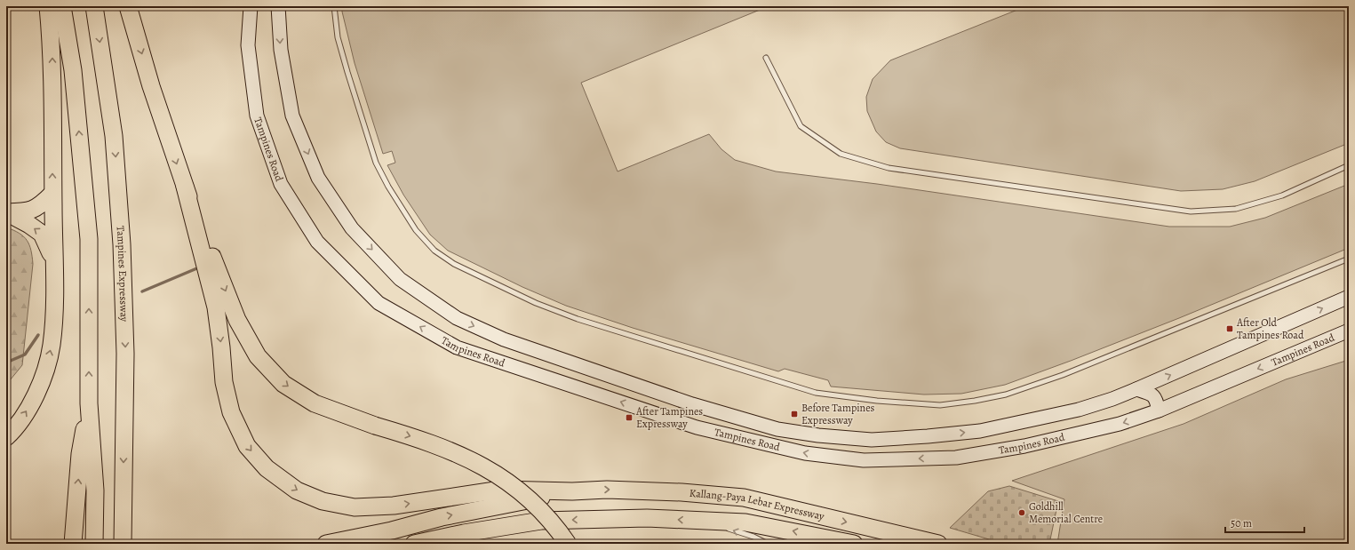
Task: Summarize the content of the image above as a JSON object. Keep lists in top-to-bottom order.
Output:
{
  "streets": {
    "highway": ["Tampines Expressway", "Kallang-Paya Lebar Expressway"],
    "main road": ["Tampines Road"]
  },
  "places": {
    "transit": ["After Old Tampines Road", "Before Tampines Expressway", "After Tampines Expressway"],
    "other": ["Goldhill Memorial Centre"]
  },
  "scale_bar": "50 m"
}
